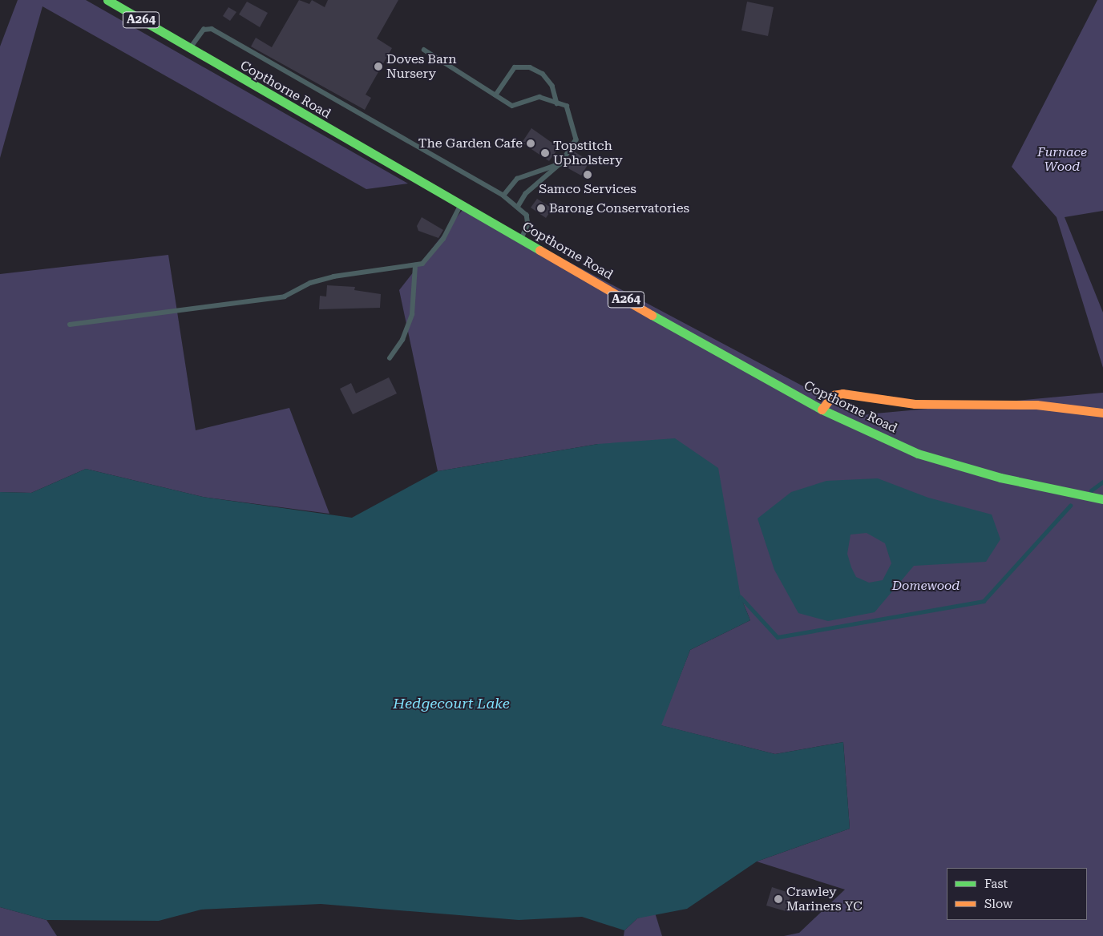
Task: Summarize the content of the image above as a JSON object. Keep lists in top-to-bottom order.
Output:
{
  "streets": {
    "main road": ["A264", "Copthorne Road"]
  },
  "water": ["Hedgecourt Lake"],
  "parks": ["Furnace Wood", "Domewood"],
  "places": [
    "Doves Barn Nursery",
    "The Garden Cafe",
    "Topstitch Upholstery",
    "Samco Services",
    "Barong Conservatories",
    "Crawley Mariners YC"
  ],
  "legend": ["Fast", "Slow"]
}
